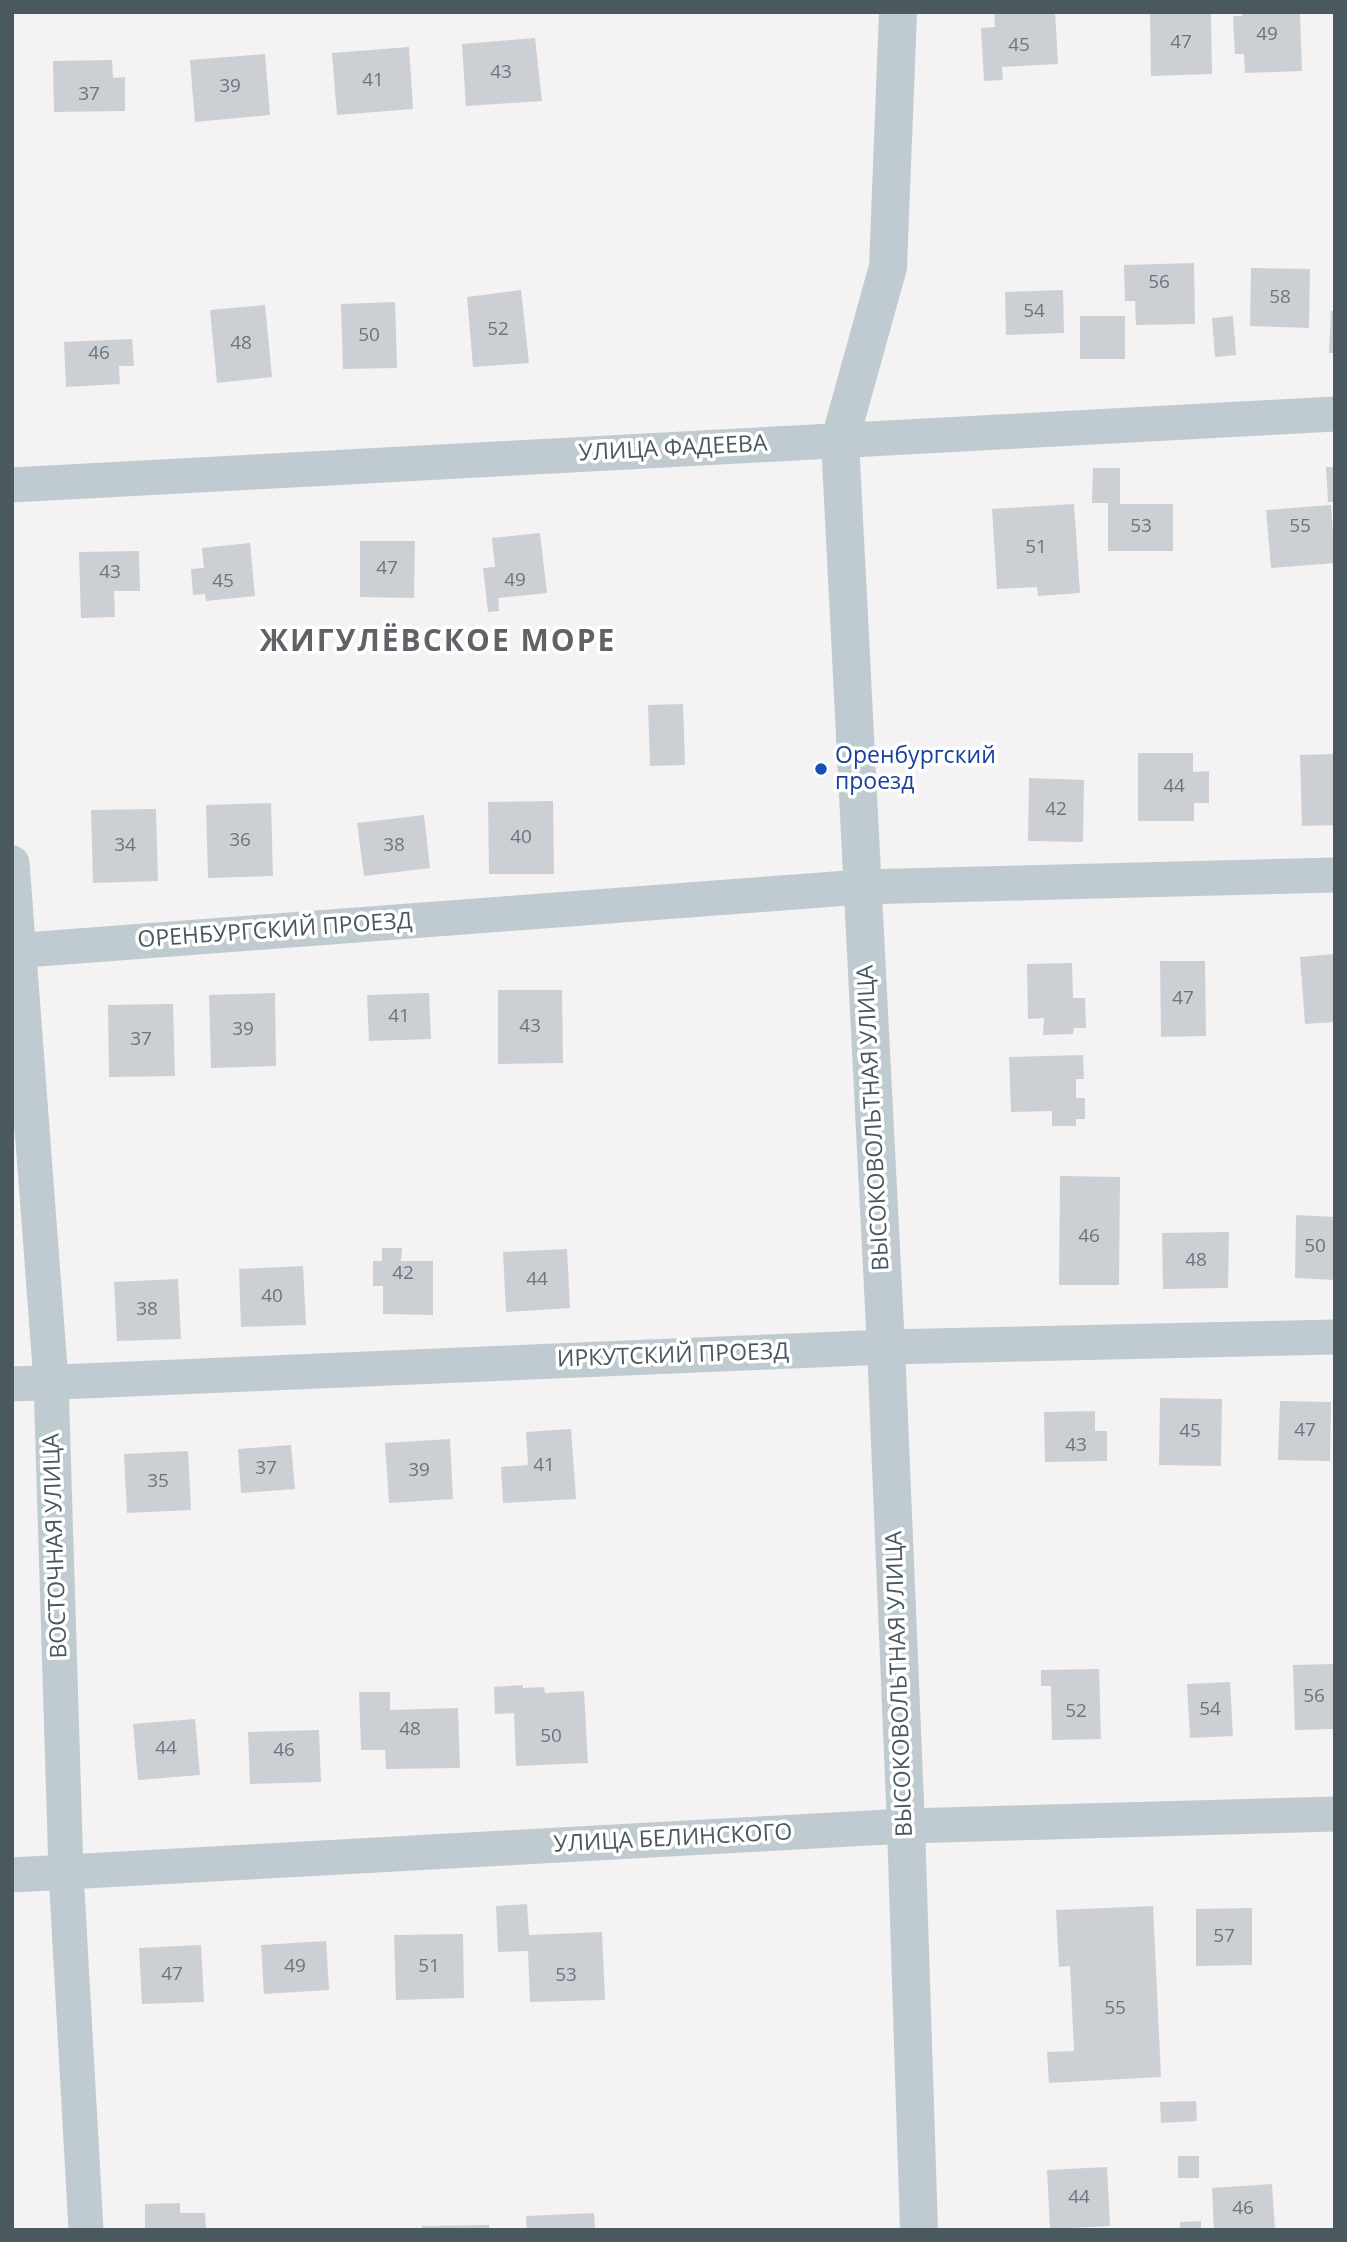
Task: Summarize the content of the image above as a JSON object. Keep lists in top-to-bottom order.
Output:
{
  "streets": {
    "street": [
      "УЛИЦА ФАДЕЕВА",
      "ОРЕНБУРГСКИЙ ПРОЕЗД",
      "ВЫСОКОВОЛЬТНАЯ УЛИЦА",
      "ИРКУТСКИЙ ПРОЕЗД",
      "ВОСТОЧНАЯ УЛИЦА",
      "УЛИЦА БЕЛИНСКОГО"
    ]
  },
  "crossings": [
    ["УЛИЦА ФАДЕЕВА", "ВЫСОКОВОЛЬТНАЯ УЛИЦА"],
    ["ОРЕНБУРГСКИЙ ПРОЕЗД", "ВЫСОКОВОЛЬТНАЯ УЛИЦА"],
    ["ОРЕНБУРГСКИЙ ПРОЕЗД", "ВОСТОЧНАЯ УЛИЦА"],
    ["ВЫСОКОВОЛЬТНАЯ УЛИЦА", "ИРКУТСКИЙ ПРОЕЗД"],
    ["ВЫСОКОВОЛЬТНАЯ УЛИЦА", "УЛИЦА БЕЛИНСКОГО"],
    ["ИРКУТСКИЙ ПРОЕЗД", "ВОСТОЧНАЯ УЛИЦА"],
    ["ВОСТОЧНАЯ УЛИЦА", "УЛИЦА БЕЛИНСКОГО"]
  ],
  "districts": ["ЖИГУЛЁВСКОЕ МОРЕ"],
  "places": ["Оренбургский проезд"],
  "house_numbers": [
    "49",
    "47",
    "45",
    "43",
    "41",
    "39",
    "37",
    "56",
    "58",
    "54",
    "52",
    "50",
    "48",
    "46",
    "53",
    "55",
    "51",
    "47",
    "43",
    "49",
    "45",
    "44",
    "42",
    "40",
    "36",
    "34",
    "38",
    "47",
    "41",
    "43",
    "39",
    "37",
    "46",
    "50",
    "48",
    "42",
    "44",
    "40",
    "38",
    "47",
    "45",
    "43",
    "41",
    "37",
    "39",
    "35",
    "56",
    "54",
    "52",
    "48",
    "50",
    "44",
    "46",
    "57",
    "49",
    "51",
    "47",
    "53",
    "55",
    "44",
    "46"
  ]
}
